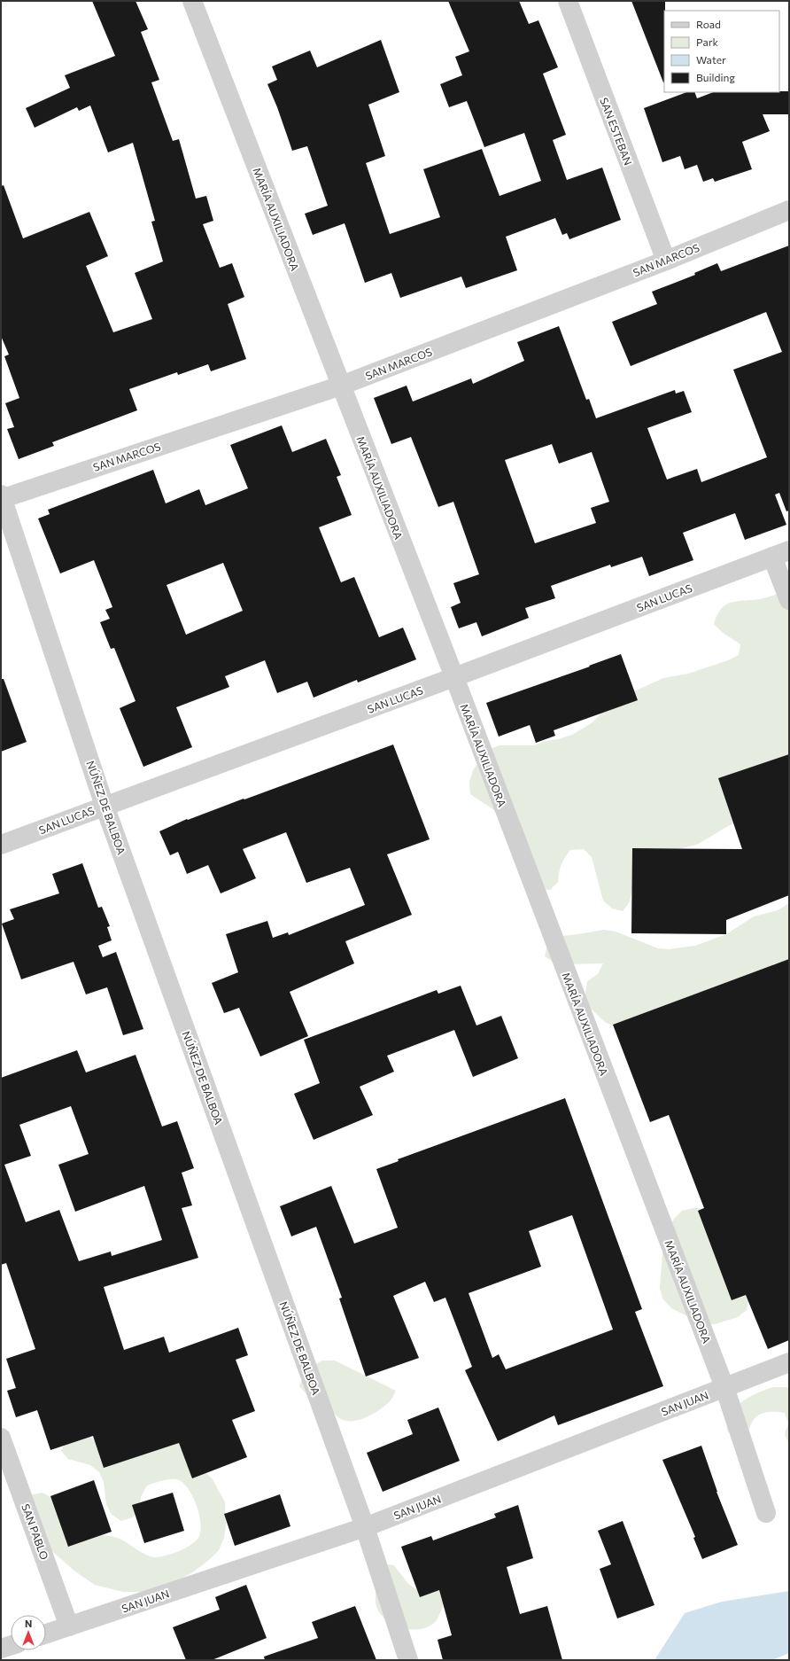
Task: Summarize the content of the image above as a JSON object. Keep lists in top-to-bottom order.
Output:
{
  "streets": {
    "street": [
      "SAN ESTEBAN",
      "MARÍA AUXILIADORA",
      "SAN MARCOS",
      "SAN LUCAS",
      "NÚÑEZ DE BALBOA",
      "SAN JUAN",
      "SAN PABLO"
    ]
  },
  "crossings": [
    ["SAN ESTEBAN", "SAN MARCOS"],
    ["MARÍA AUXILIADORA", "SAN MARCOS"],
    ["MARÍA AUXILIADORA", "SAN LUCAS"],
    ["MARÍA AUXILIADORA", "SAN JUAN"],
    ["SAN MARCOS", "NÚÑEZ DE BALBOA"],
    ["SAN LUCAS", "NÚÑEZ DE BALBOA"],
    ["NÚÑEZ DE BALBOA", "SAN JUAN"],
    ["SAN JUAN", "SAN PABLO"]
  ],
  "legend": [
    "Road",
    "Park",
    "Water",
    "Building"
  ],
  "north": "top"
}
